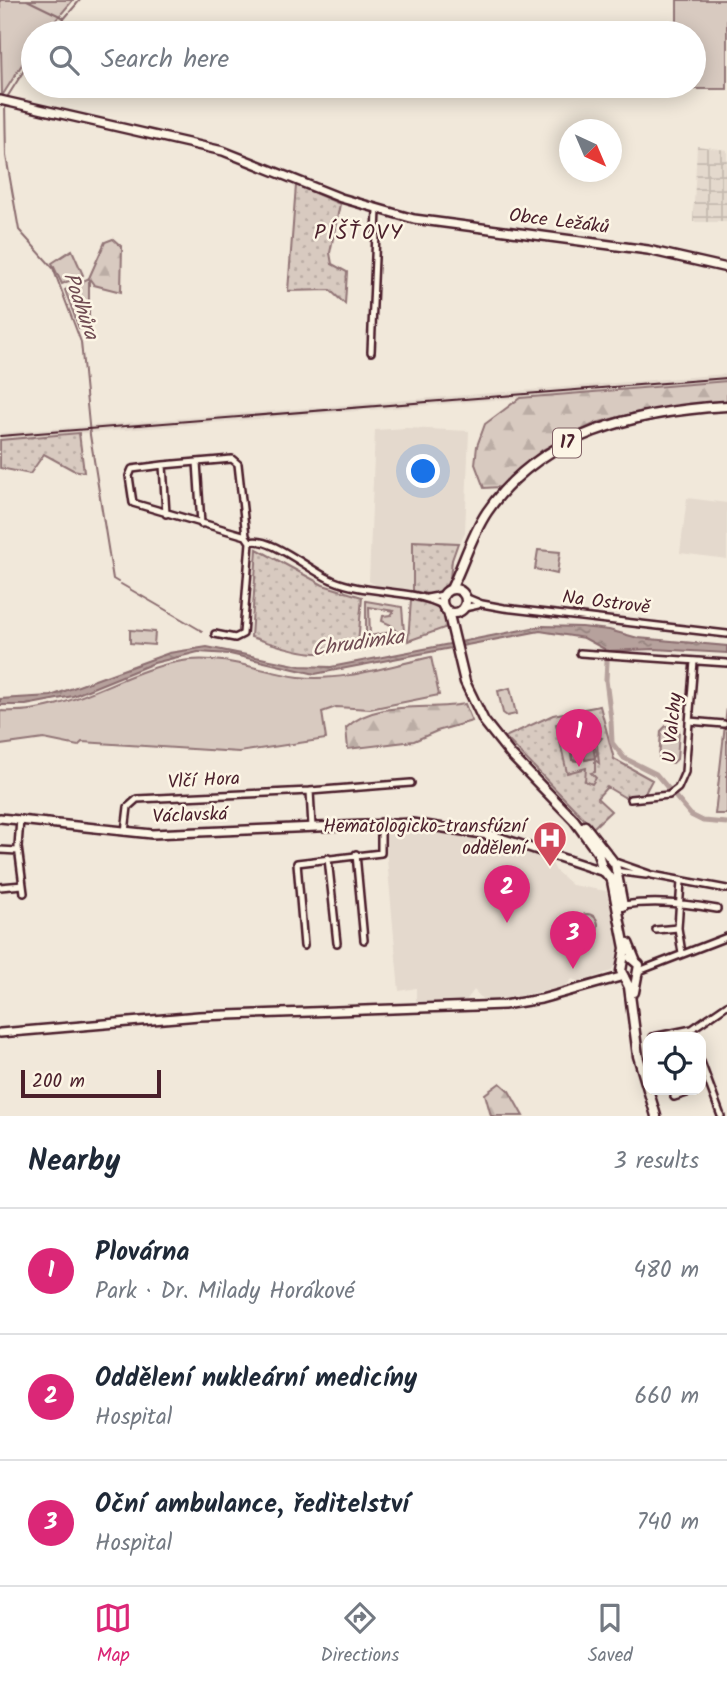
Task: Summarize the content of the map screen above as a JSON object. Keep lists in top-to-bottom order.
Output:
{
  "streets": {
    "main road": ["17"],
    "street": [
      "Obce Ležáků",
      "Na Ostrově",
      "U Valchy",
      "Vlčí Hora",
      "Václavská"
    ]
  },
  "crossings": [
    ["17", "Na Ostrově"],
    ["17", "Václavská"],
    ["Vlčí Hora", "Václavská"]
  ],
  "districts": ["PÍŠŤOVY"],
  "water": ["Podhůra", "Chrudimka"],
  "places": {
    "hospital": ["Hematologicko-transfúzní oddělení"]
  },
  "scale_bar": "200 m",
  "north": "bottom right",
  "page": {
    "search": "Search here",
    "pins": ["1", "2", "3"],
    "scale": "200 m",
    "heading": ["Nearby", "3 results"],
    "list": [
      {
        "mark": "1",
        "name": "Plovárna",
        "note": "Park · Dr. Milady Horákové",
        "value": "480 m"
      },
      {
        "mark": "2",
        "name": "Oddělení nukleární medicíny",
        "note": "Hospital",
        "value": "660 m"
      },
      {
        "mark": "3",
        "name": "Oční ambulance, ředitelství",
        "note": "Hospital",
        "value": "740 m"
      }
    ],
    "nav": ["Map", "Directions", "Saved"]
  }
}
